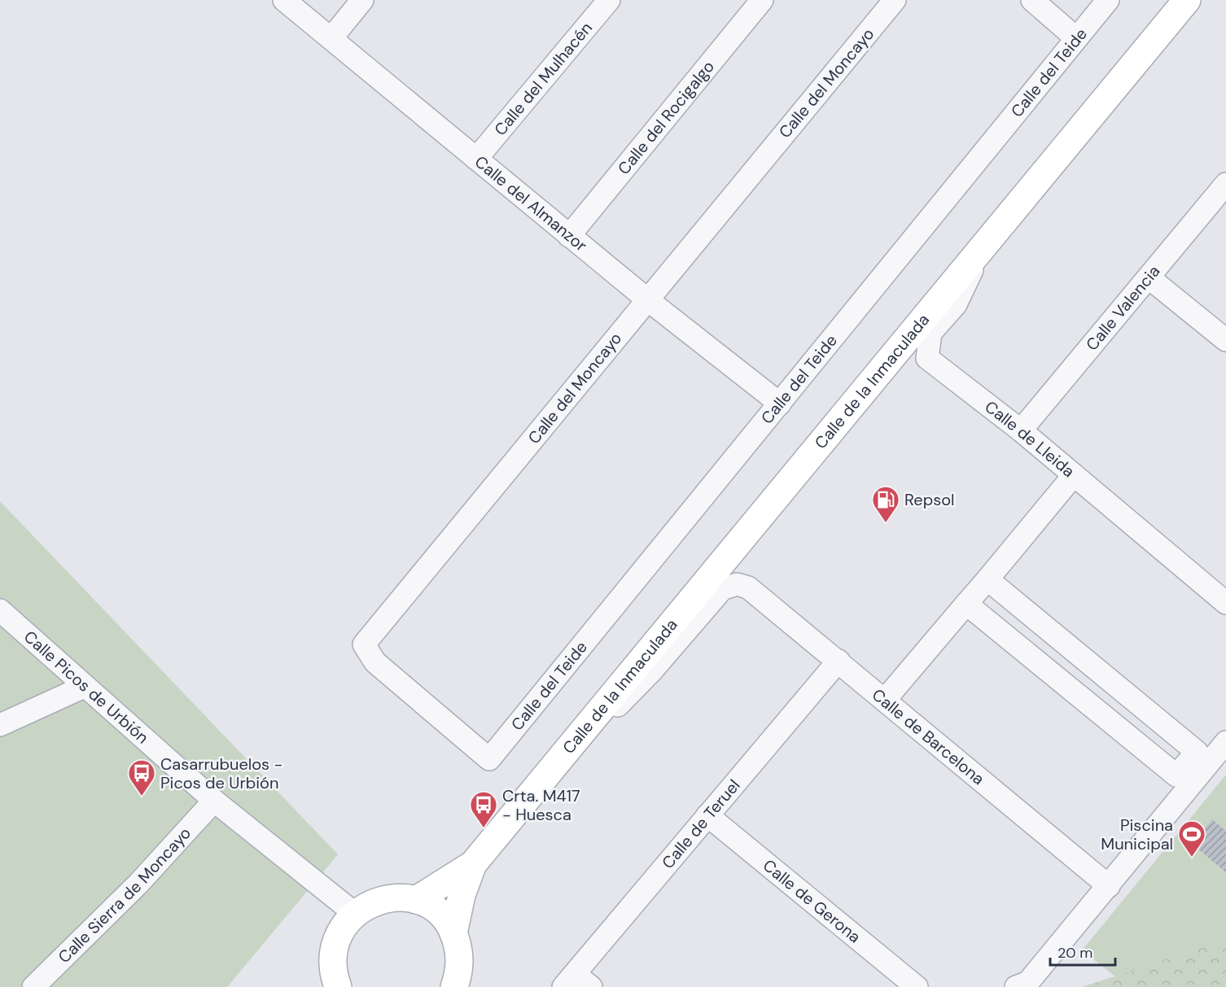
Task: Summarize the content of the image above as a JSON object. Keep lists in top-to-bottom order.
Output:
{
  "streets": {
    "street": [
      "Calle del Teide",
      "Calle del Mulhacén",
      "Calle del Moncayo",
      "Calle del Rocigalgo",
      "Calle del Almanzor",
      "Calle Valencia",
      "Calle de la Inmaculada",
      "Calle de Lleida",
      "Calle Picos de Urbión",
      "Calle de Barcelona",
      "Calle de Teruel",
      "Calle Sierra de Moncayo",
      "Calle de Gerona"
    ]
  },
  "crossings": [
    ["Calle del Teide", "Calle del Moncayo"],
    ["Calle del Teide", "Calle del Almanzor"],
    ["Calle del Mulhacén", "Calle del Almanzor"],
    ["Calle del Moncayo", "Calle del Almanzor"],
    ["Calle del Rocigalgo", "Calle del Almanzor"],
    ["Calle Valencia", "Calle de Lleida"],
    ["Calle de la Inmaculada", "Calle de Lleida"],
    ["Calle de la Inmaculada", "Calle de Barcelona"],
    ["Calle Picos de Urbión", "Calle Sierra de Moncayo"],
    ["Calle de Barcelona", "Calle de Teruel"],
    ["Calle de Teruel", "Calle de Gerona"]
  ],
  "places": {
    "fuel station": ["Repsol"],
    "bus stop": ["Casarrubuelos - Picos de Urbión", "Crta. M417 - Huesca"],
    "sports": ["Piscina Municipal"]
  },
  "scale_bar": "20 m"
}
